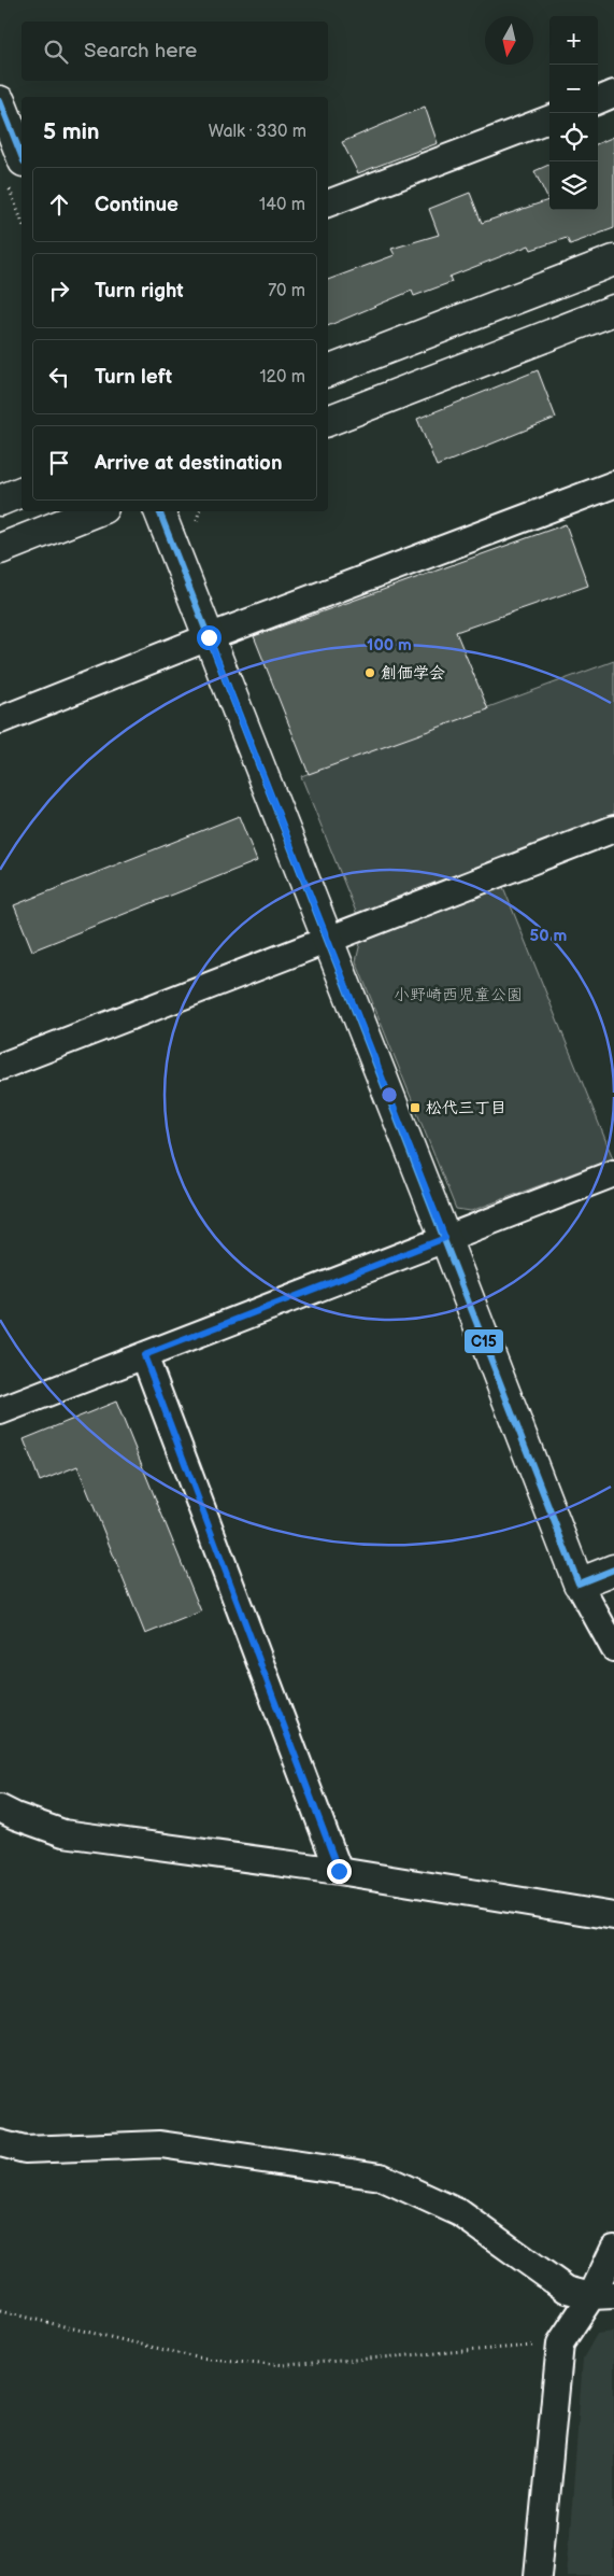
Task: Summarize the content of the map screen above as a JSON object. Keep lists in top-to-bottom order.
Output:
{
  "parks": ["小野崎西児童公園"],
  "places": {
    "other": ["創価学会"],
    "transit": ["松代三丁目"]
  },
  "lines": ["transit line C15"],
  "north": "bottom",
  "page": {
    "map_buttons": ["+", "−"],
    "search": "Search here",
    "heading": ["5 min", "Walk · 330 m"],
    "list": [
      ["Continue", "140 m"],
      ["Turn right", "70 m"],
      ["Turn left", "120 m"],
      "Arrive at destination"
    ]
  },
  "rings": ["100 m", "50 m"]
}
